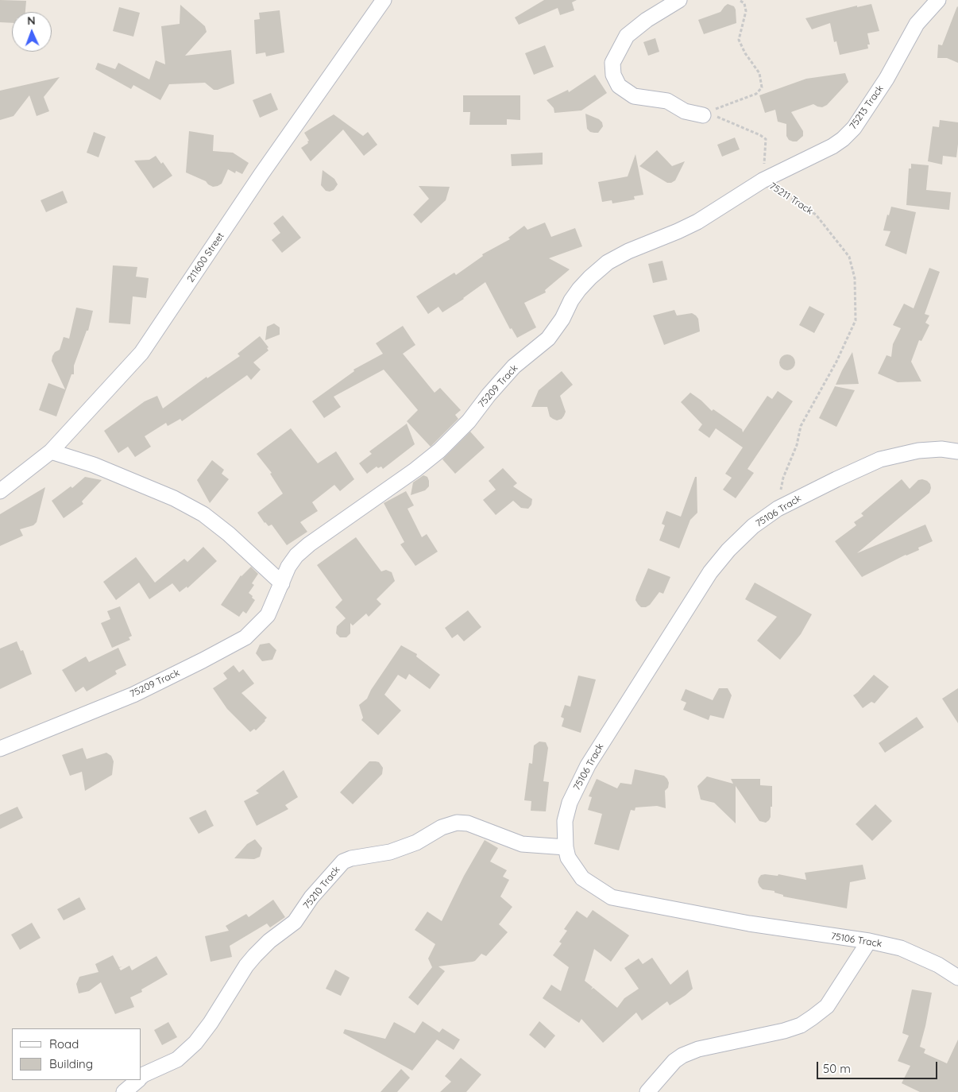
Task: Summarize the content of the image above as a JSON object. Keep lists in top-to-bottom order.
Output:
{
  "streets": {
    "street": [
      "75213 Track",
      "211600 Street",
      "75209 Track",
      "75106 Track",
      "75210 Track"
    ],
    "path": ["75211 Track"]
  },
  "crossings": [
    ["75213 Track", "75211 Track"],
    ["75213 Track", "75209 Track"],
    ["75211 Track", "75209 Track"],
    ["75211 Track", "75106 Track"],
    ["75106 Track", "75210 Track"]
  ],
  "legend": ["Road", "Building"],
  "scale_bar": "50 m",
  "north": "top"
}
